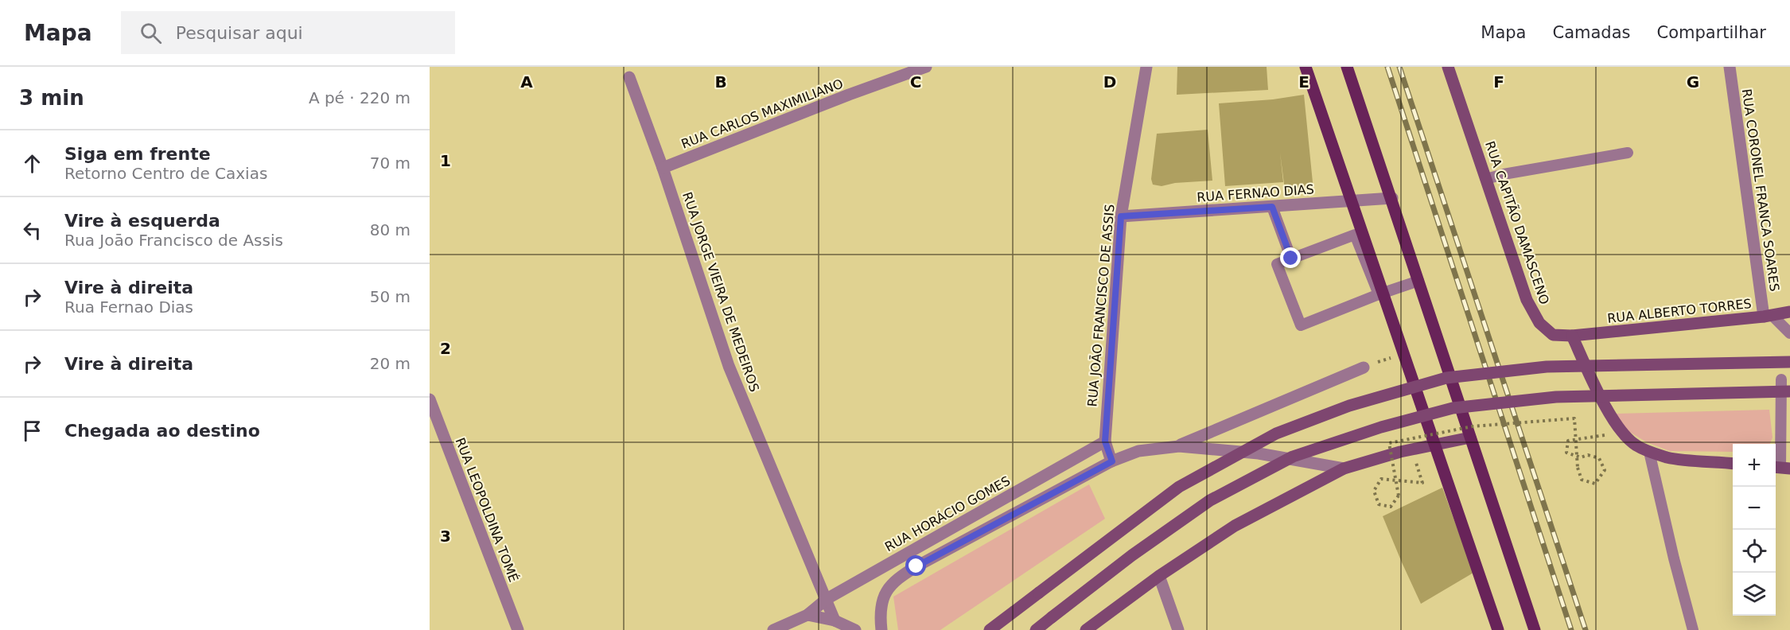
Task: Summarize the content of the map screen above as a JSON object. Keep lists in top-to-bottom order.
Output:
{
  "streets": {
    "main road": ["RUA CAPITÃO DAMASCENO", "RUA ALBERTO TORRES"],
    "street": [
      "RUA CARLOS MAXIMILIANO",
      "RUA CORONEL FRANCA SOARES",
      "RUA FERNAO DIAS",
      "RUA JORGE VIEIRA DE MEDEIROS",
      "RUA JOĀO FRANCISCO DE ASSIS",
      "RUA LEOPOLDINA TOMÉ",
      "RUA HORÁCIO GOMES"
    ]
  },
  "crossings": [
    ["RUA CARLOS MAXIMILIANO", "RUA JORGE VIEIRA DE MEDEIROS"],
    ["RUA CORONEL FRANCA SOARES", "RUA ALBERTO TORRES"],
    ["RUA FERNAO DIAS", "RUA JOĀO FRANCISCO DE ASSIS"],
    ["RUA CAPITÃO DAMASCENO", "RUA ALBERTO TORRES"],
    ["RUA JORGE VIEIRA DE MEDEIROS", "RUA HORÁCIO GOMES"],
    ["RUA JOĀO FRANCISCO DE ASSIS", "RUA HORÁCIO GOMES"]
  ],
  "page": {
    "header": "Mapa",
    "search": "Pesquisar aqui",
    "nav": ["Mapa", "Camadas", "Compartilhar"],
    "heading": ["3 min", "A pé · 220 m"],
    "list": [
      ["Siga em frente", "Retorno Centro de Caxias", "70 m"],
      ["Vire à esquerda", "Rua Joāo Francisco de Assis", "80 m"],
      ["Vire à direita", "Rua Fernao Dias", "50 m"],
      ["Vire à direita", "20 m"],
      "Chegada ao destino"
    ],
    "map_buttons": ["+", "−"]
  },
  "grid": {
    "columns": [
      "A",
      "B",
      "C",
      "D",
      "E",
      "F",
      "G"
    ],
    "rows": ["1", "2", "3"]
  }
}
